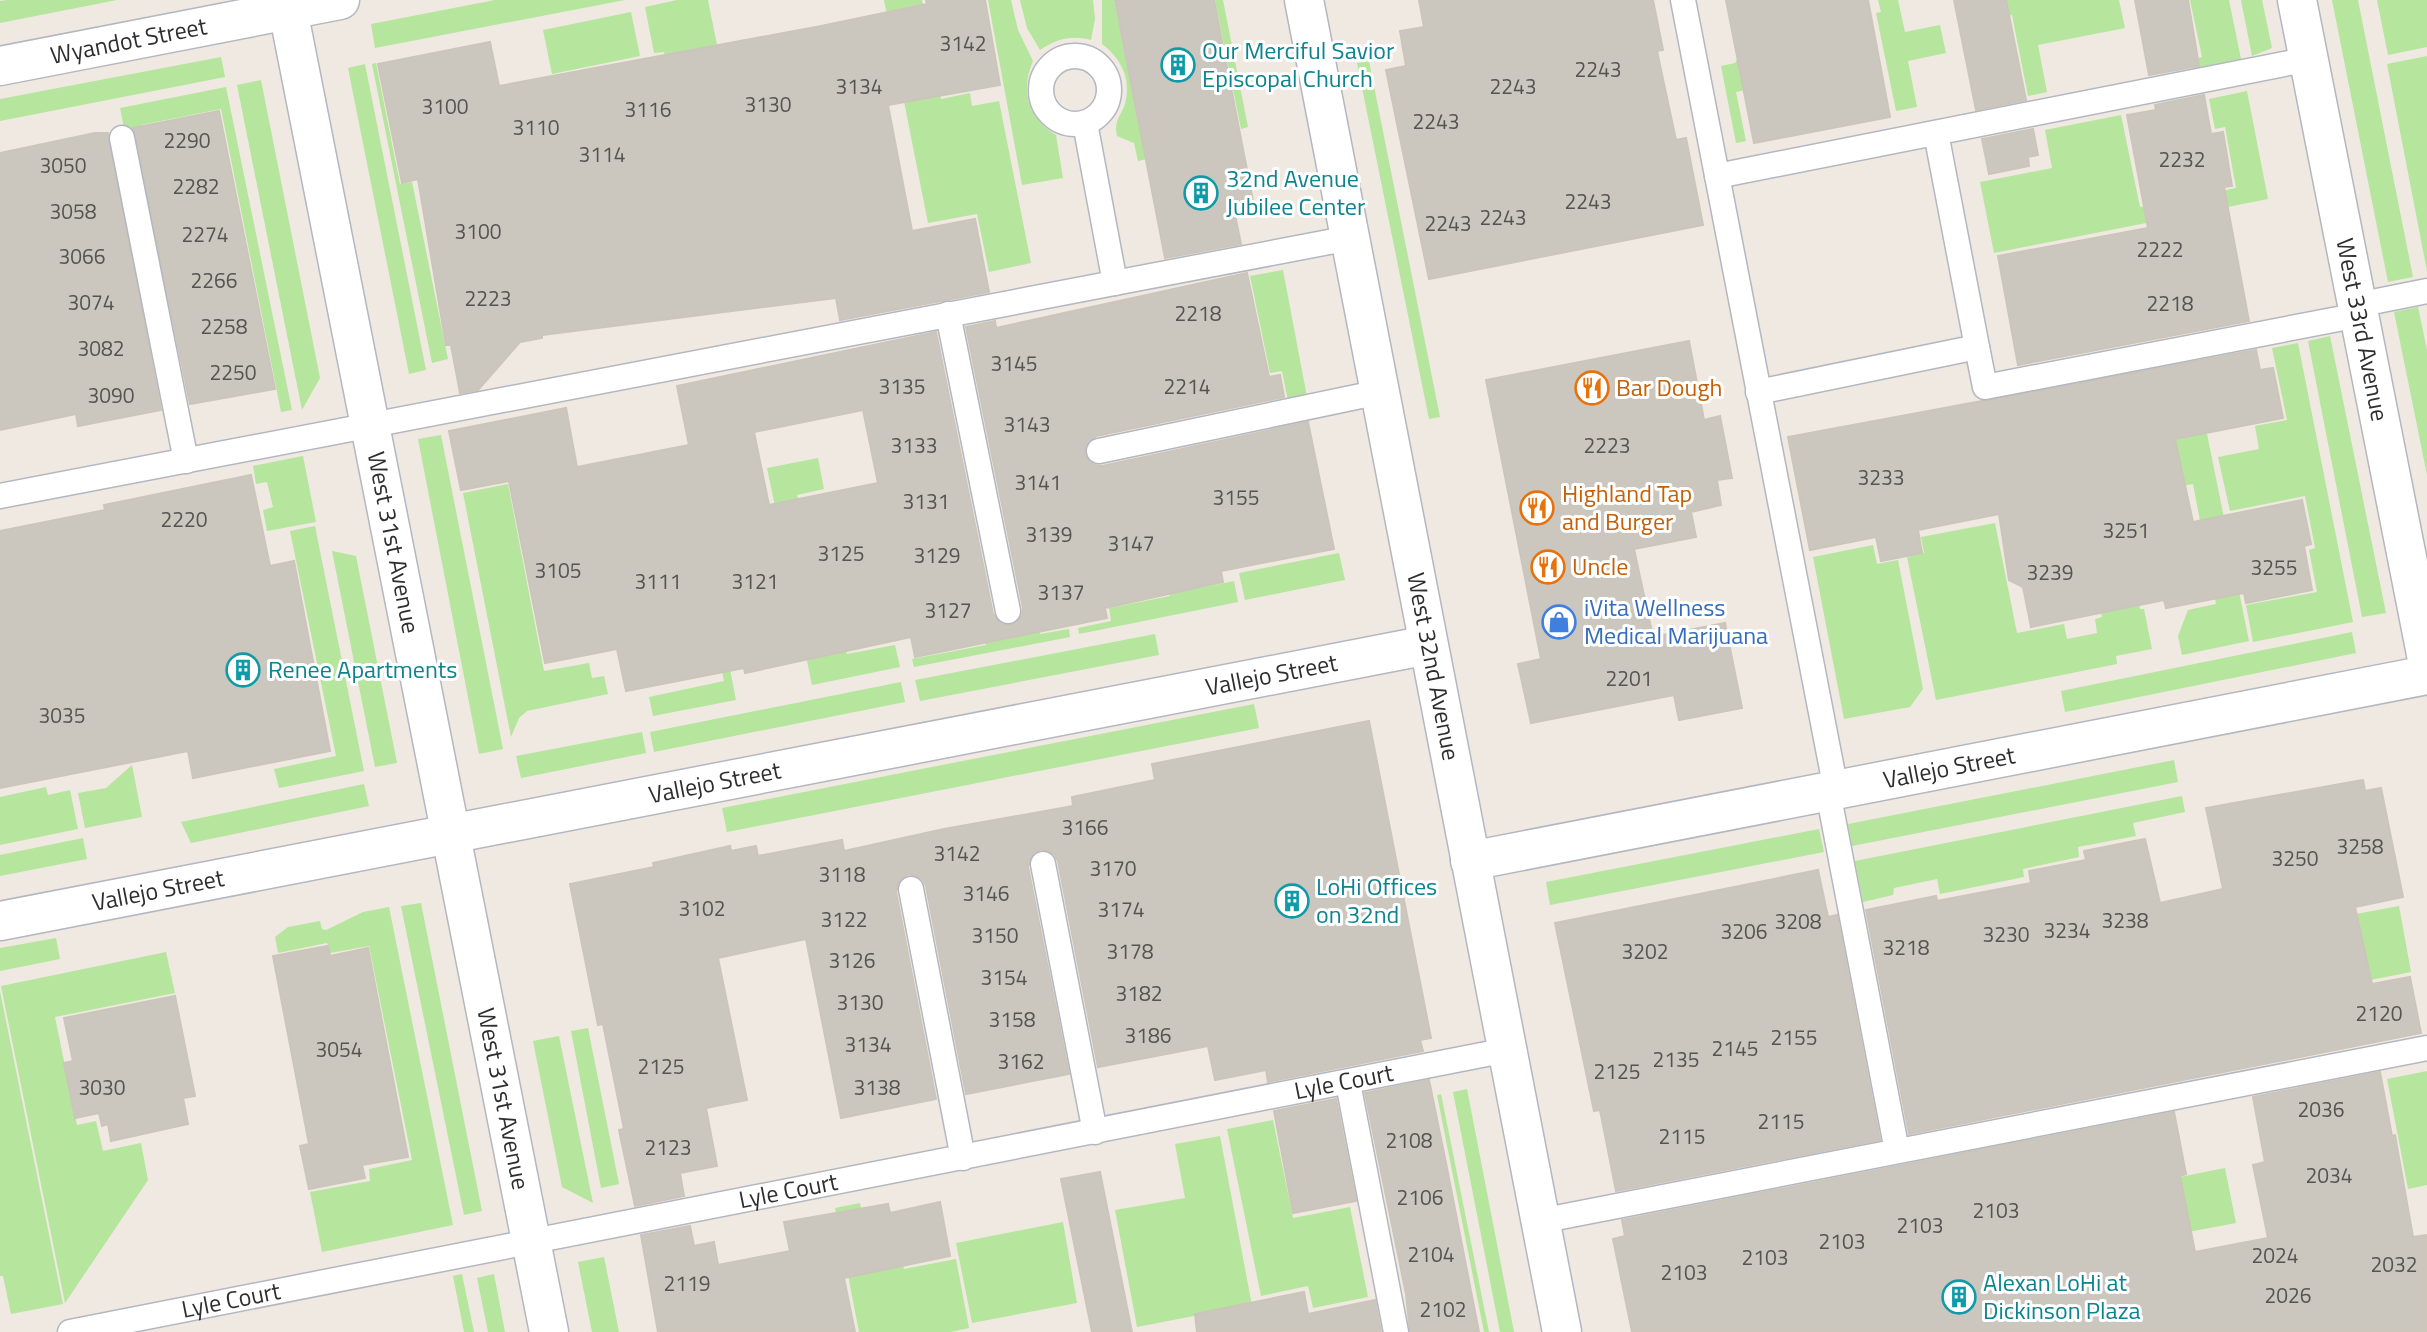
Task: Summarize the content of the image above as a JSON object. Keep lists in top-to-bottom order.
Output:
{
  "streets": {
    "street": [
      "Wyandot Street",
      "West 33rd Avenue",
      "West 31st Avenue",
      "West 32nd Avenue",
      "Vallejo Street"
    ],
    "lane": ["Lyle Court"]
  },
  "crossings": [
    ["Wyandot Street", "West 31st Avenue"],
    ["West 31st Avenue", "Vallejo Street"],
    ["West 31st Avenue", "Lyle Court"],
    ["West 32nd Avenue", "Vallejo Street"],
    ["West 32nd Avenue", "Lyle Court"]
  ],
  "places": {
    "building": [
      "Our Merciful Savior Episcopal Church",
      "32nd Avenue Jubilee Center",
      "Renee Apartments",
      "LoHi Offices on 32nd",
      "Alexan LoHi at Dickinson Plaza"
    ],
    "restaurant": ["Bar Dough", "Highland Tap and Burger", "Uncle"],
    "shop": ["iVita Wellness Medical Marijuana"]
  },
  "house_numbers": [
    "3142",
    "2243",
    "3134",
    "2243",
    "3130",
    "3100",
    "3116",
    "2243",
    "3110",
    "2290",
    "3114",
    "2232",
    "3050",
    "2282",
    "2243",
    "3058",
    "2243",
    "2243",
    "3100",
    "2274",
    "2222",
    "3066",
    "2266",
    "2223",
    "3074",
    "2218",
    "2218",
    "2258",
    "3082",
    "3145",
    "2250",
    "3135",
    "2214",
    "3090",
    "3143",
    "3133",
    "2223",
    "3233",
    "3141",
    "3155",
    "3131",
    "2220",
    "3251",
    "3139",
    "3147",
    "3125",
    "3129",
    "3255",
    "3105",
    "3239",
    "3111",
    "3121",
    "3137",
    "3127",
    "2201",
    "3035",
    "3166",
    "3258",
    "3142",
    "3250",
    "3170",
    "3118",
    "3146",
    "3102",
    "3174",
    "3122",
    "3238",
    "3208",
    "3234",
    "3206",
    "3230",
    "3150",
    "3218",
    "3178",
    "3202",
    "3126",
    "3154",
    "3182",
    "3130",
    "2120",
    "3158",
    "3186",
    "2155",
    "3134",
    "2145",
    "3054",
    "2135",
    "3162",
    "2125",
    "2125",
    "3030",
    "3138",
    "2036",
    "2115",
    "2115",
    "2108",
    "2123",
    "2034",
    "2106",
    "2103",
    "2103",
    "2103",
    "2104",
    "2024",
    "2103",
    "2032",
    "2103",
    "2119",
    "2026",
    "2102"
  ]
}
